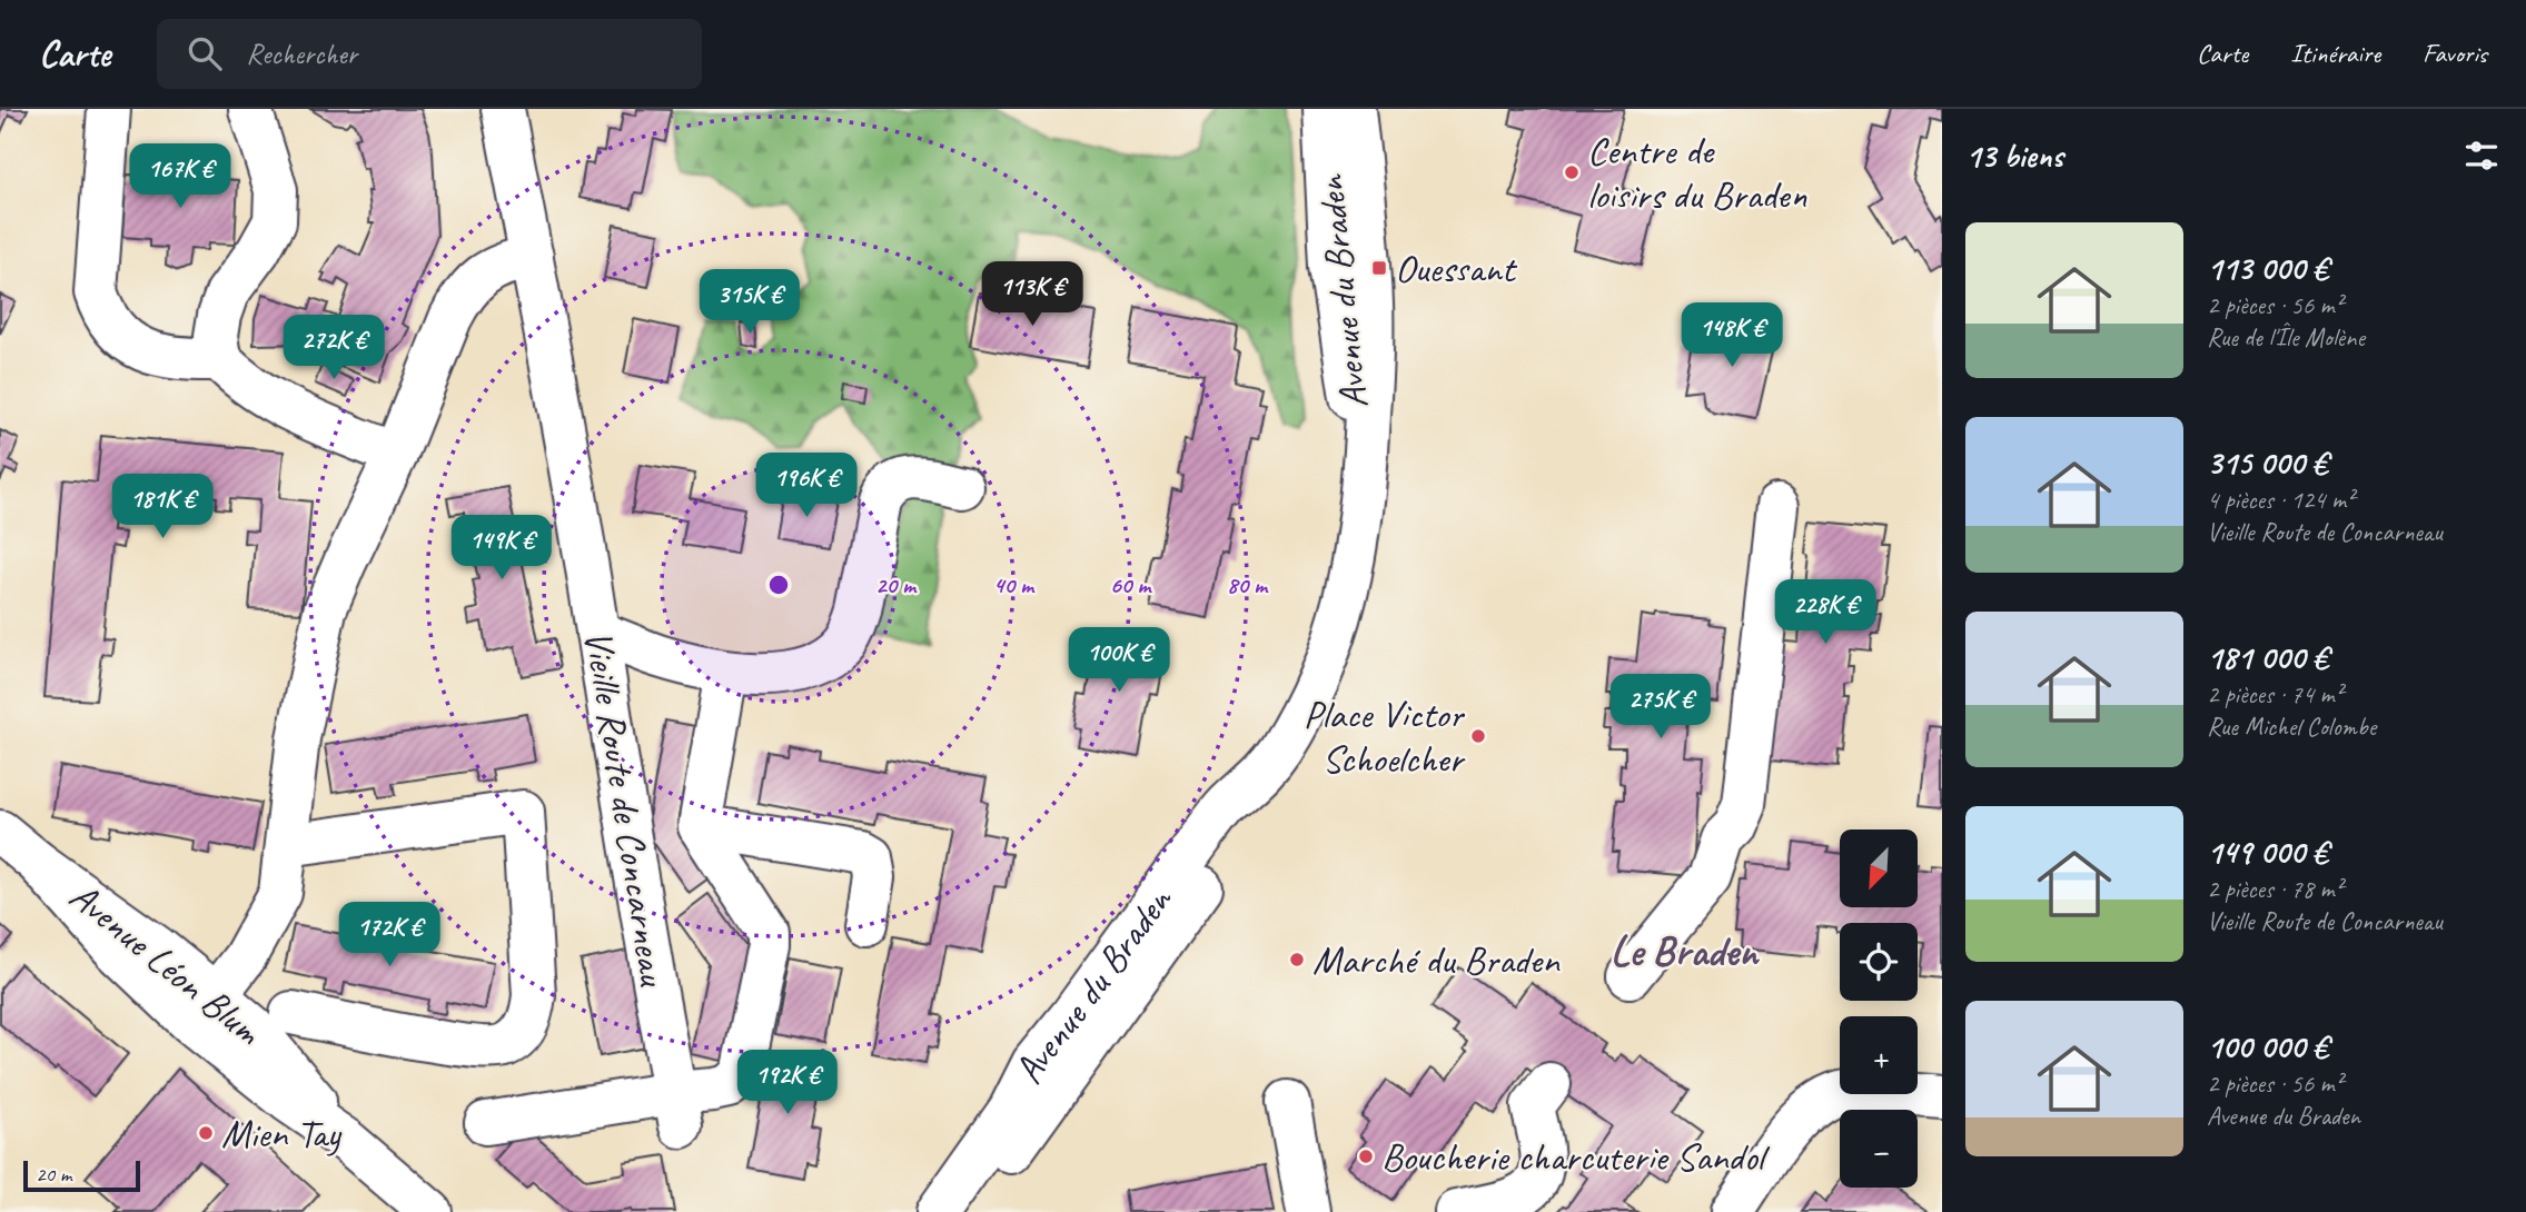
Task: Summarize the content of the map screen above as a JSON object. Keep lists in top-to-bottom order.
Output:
{
  "streets": {
    "street": ["Avenue du Braden", "Vieille Route de Concarneau", "Avenue Léon Blum"]
  },
  "districts": ["Le Braden"],
  "places": {
    "other": [
      "Centre de loisirs du Braden",
      "Place Victor Schoelcher",
      "Marché du Braden",
      "Mien Tay",
      "Boucherie charcuterie Sandol"
    ],
    "transit": ["Ouessant"]
  },
  "scale_bar": "20 m",
  "north": "bottom left",
  "page": {
    "header": "Carte",
    "search": "Rechercher",
    "nav": ["Carte", "Itinéraire", "Favoris"],
    "heading": "13 biens",
    "price": [
      "167K €",
      "113K €",
      "315K €",
      "148K €",
      "272K €",
      "196K €",
      "181K €",
      "149K €",
      "228K €",
      "100K €",
      "275K €",
      "172K €",
      "192K €"
    ],
    "list": [
      {
        "name": "113 000 €",
        "note": "2 pièces · 56 m² · Rue de l'Île Molène"
      },
      {
        "name": "315 000 €",
        "note": "4 pièces · 124 m² · Vieille Route de Concarneau"
      },
      {
        "name": "181 000 €",
        "note": "2 pièces · 74 m² · Rue Michel Colombe"
      },
      {
        "name": "149 000 €",
        "note": "2 pièces · 78 m² · Vieille Route de Concarneau"
      },
      {
        "name": "100 000 €",
        "note": "2 pièces · 56 m² · Avenue du Braden"
      }
    ],
    "map_buttons": ["+", "−"],
    "scale": "20 m"
  },
  "rings": [
    "20 m",
    "40 m",
    "60 m",
    "80 m"
  ]
}
